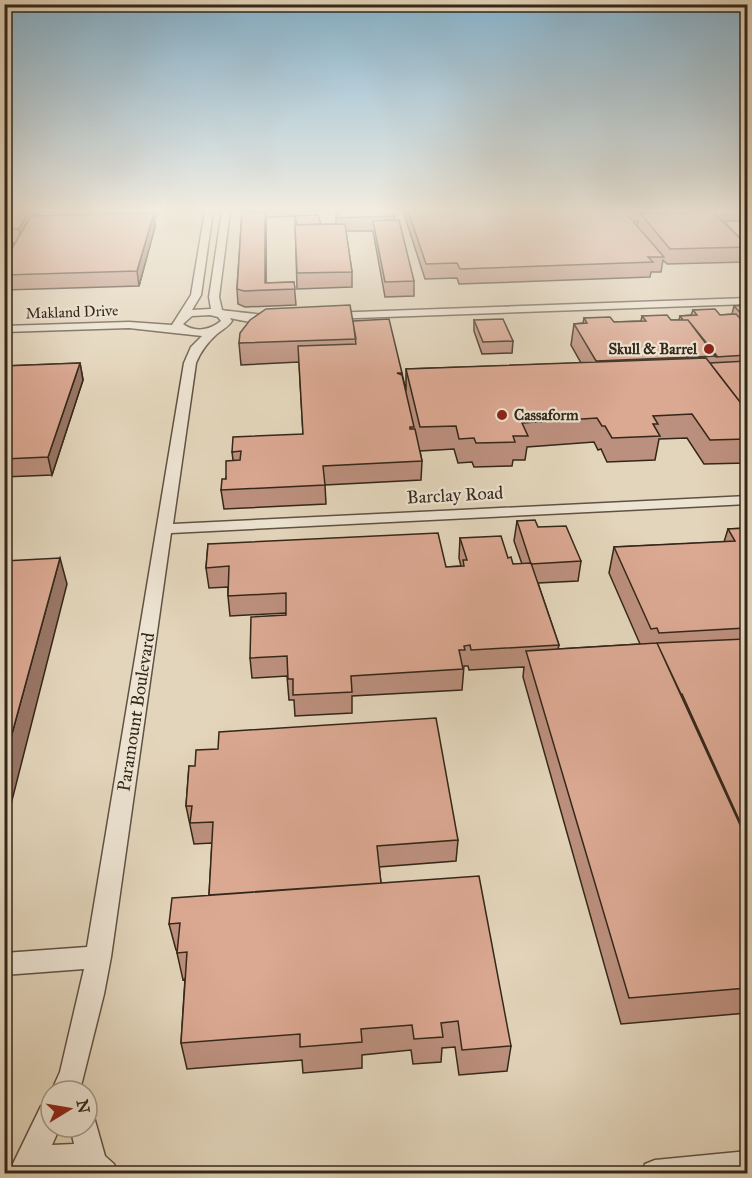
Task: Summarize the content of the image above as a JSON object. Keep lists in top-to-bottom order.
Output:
{
  "streets": {
    "street": ["Makland Drive", "Barclay Road", "Paramount Boulevard"]
  },
  "crossings": [
    ["Barclay Road", "Paramount Boulevard"]
  ],
  "places": ["Skull & Barrel", "Cassaform"],
  "north": "right"
}
